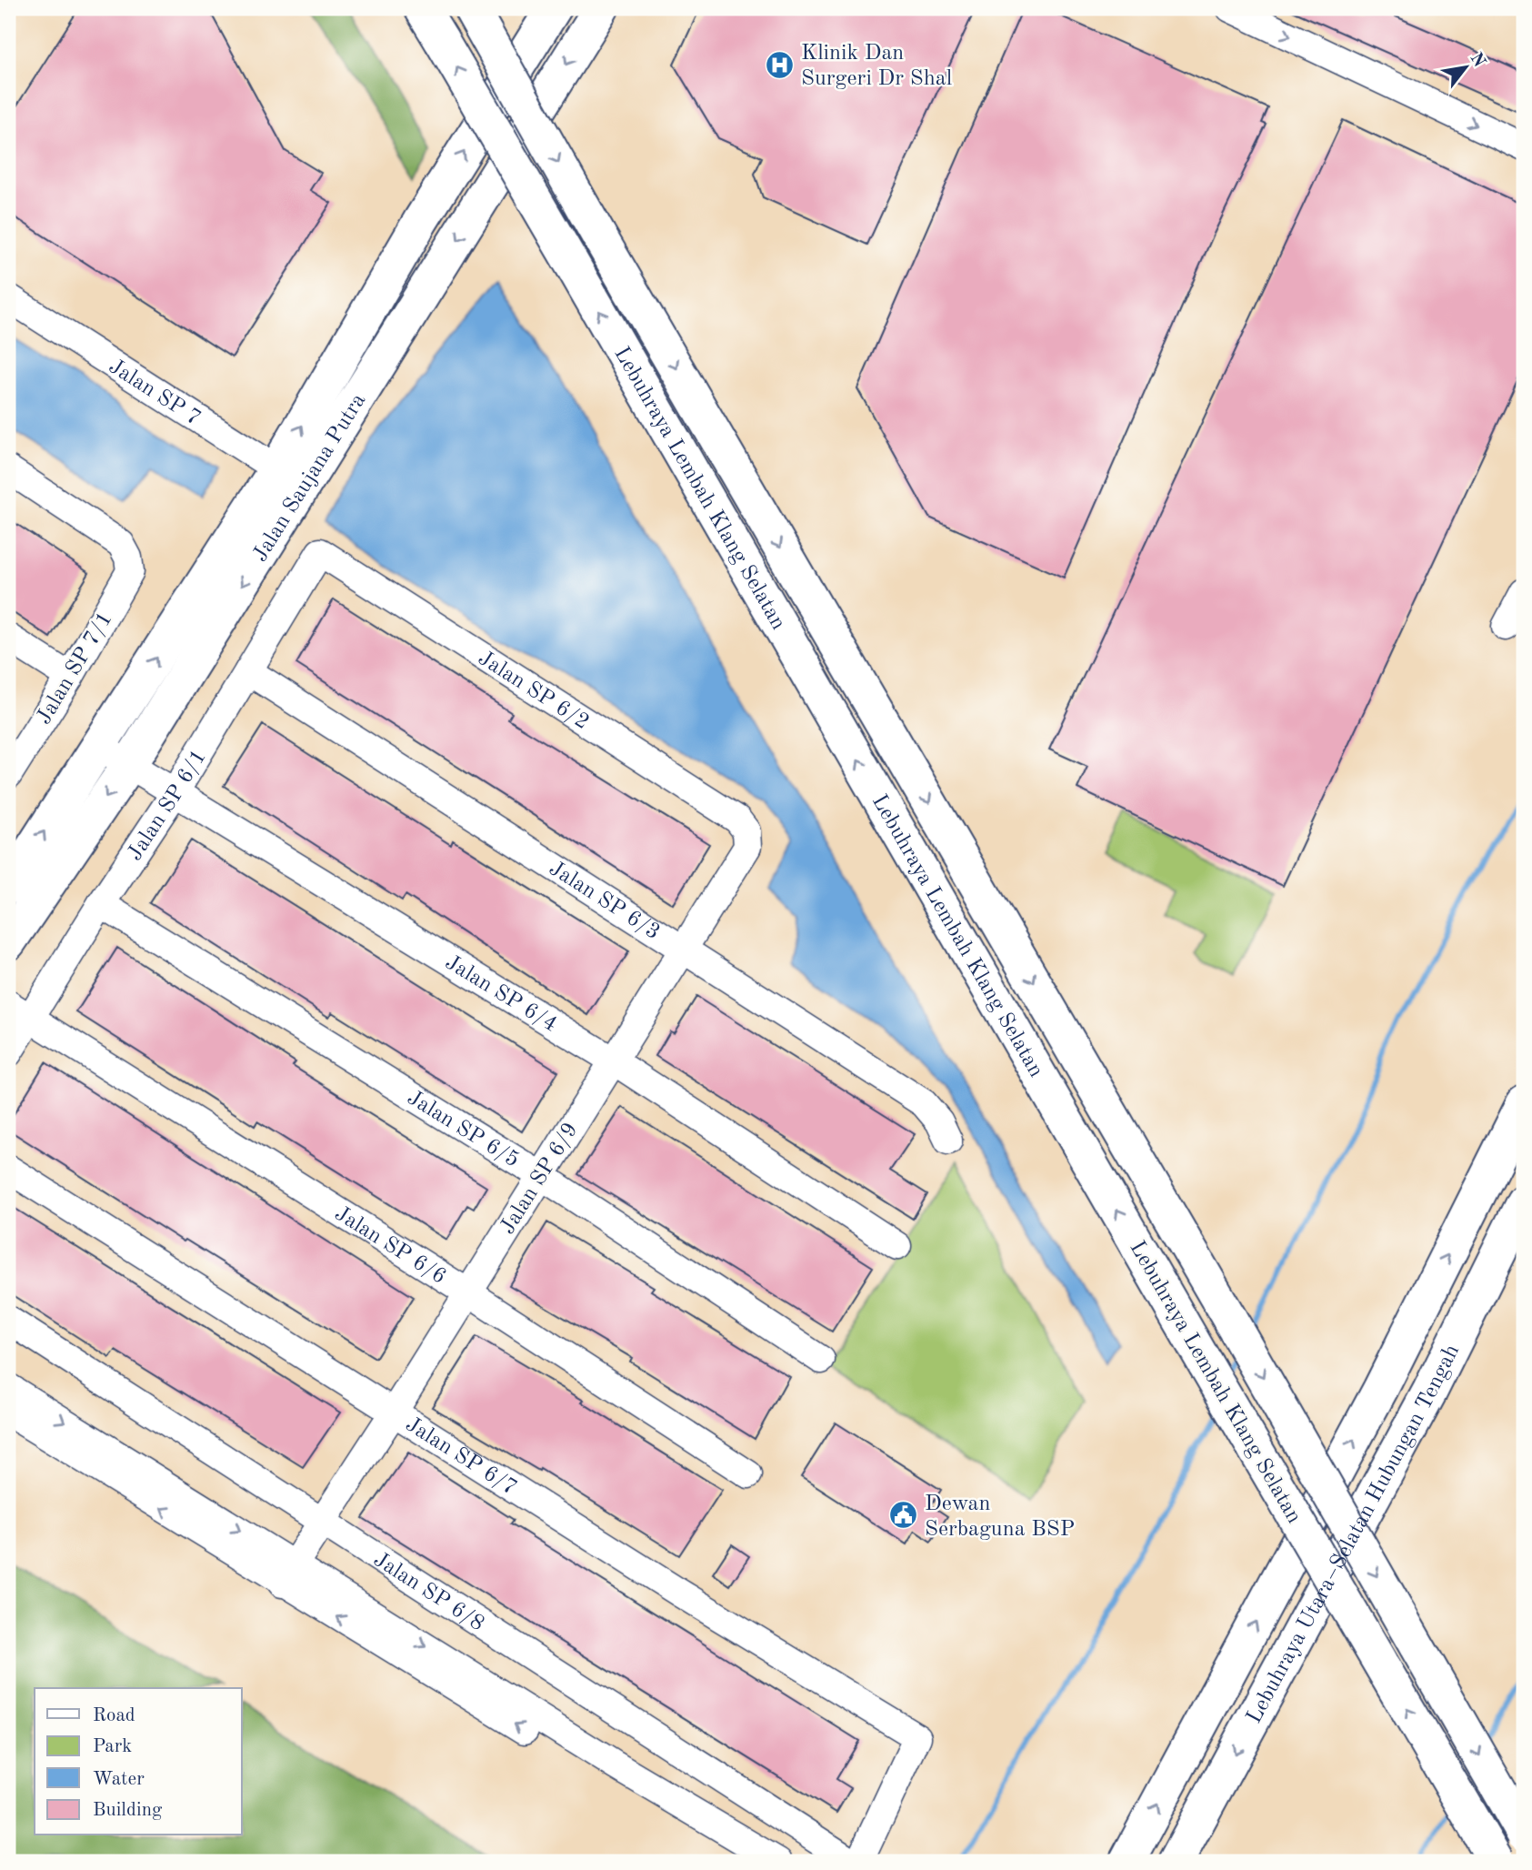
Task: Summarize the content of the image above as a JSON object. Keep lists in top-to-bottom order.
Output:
{
  "streets": {
    "main road": ["Jalan Saujana Putra", "Lebuhraya Lembah Klang Selatan", "Lebuhraya Utara–Selatan Hubungan Tengah"],
    "street": [
      "Jalan SP 7",
      "Jalan SP 7/1",
      "Jalan SP 6/2",
      "Jalan SP 6/1",
      "Jalan SP 6/3",
      "Jalan SP 6/4",
      "Jalan SP 6/5",
      "Jalan SP 6/9",
      "Jalan SP 6/6",
      "Jalan SP 6/7",
      "Jalan SP 6/8"
    ]
  },
  "crossings": [
    ["Jalan SP 7", "Jalan Saujana Putra"],
    ["Jalan Saujana Putra", "Jalan SP 6/4"],
    ["Jalan SP 6/2", "Jalan SP 6/1"],
    ["Jalan SP 6/2", "Jalan SP 6/9"],
    ["Jalan SP 6/1", "Jalan SP 6/3"],
    ["Jalan SP 6/1", "Jalan SP 6/4"],
    ["Jalan SP 6/1", "Jalan SP 6/5"],
    ["Jalan SP 6/1", "Jalan SP 6/6"],
    ["Jalan SP 6/3", "Jalan SP 6/9"],
    ["Jalan SP 6/4", "Jalan SP 6/9"],
    ["Jalan SP 6/5", "Jalan SP 6/9"],
    ["Jalan SP 6/9", "Jalan SP 6/6"],
    ["Jalan SP 6/9", "Jalan SP 6/7"],
    ["Jalan SP 6/9", "Jalan SP 6/8"]
  ],
  "places": {
    "hospital": ["Klinik Dan Surgeri Dr Shal"],
    "public building": ["Dewan Serbaguna BSP"]
  },
  "legend": [
    "Road",
    "Park",
    "Water",
    "Building"
  ],
  "north": "top right"
}
